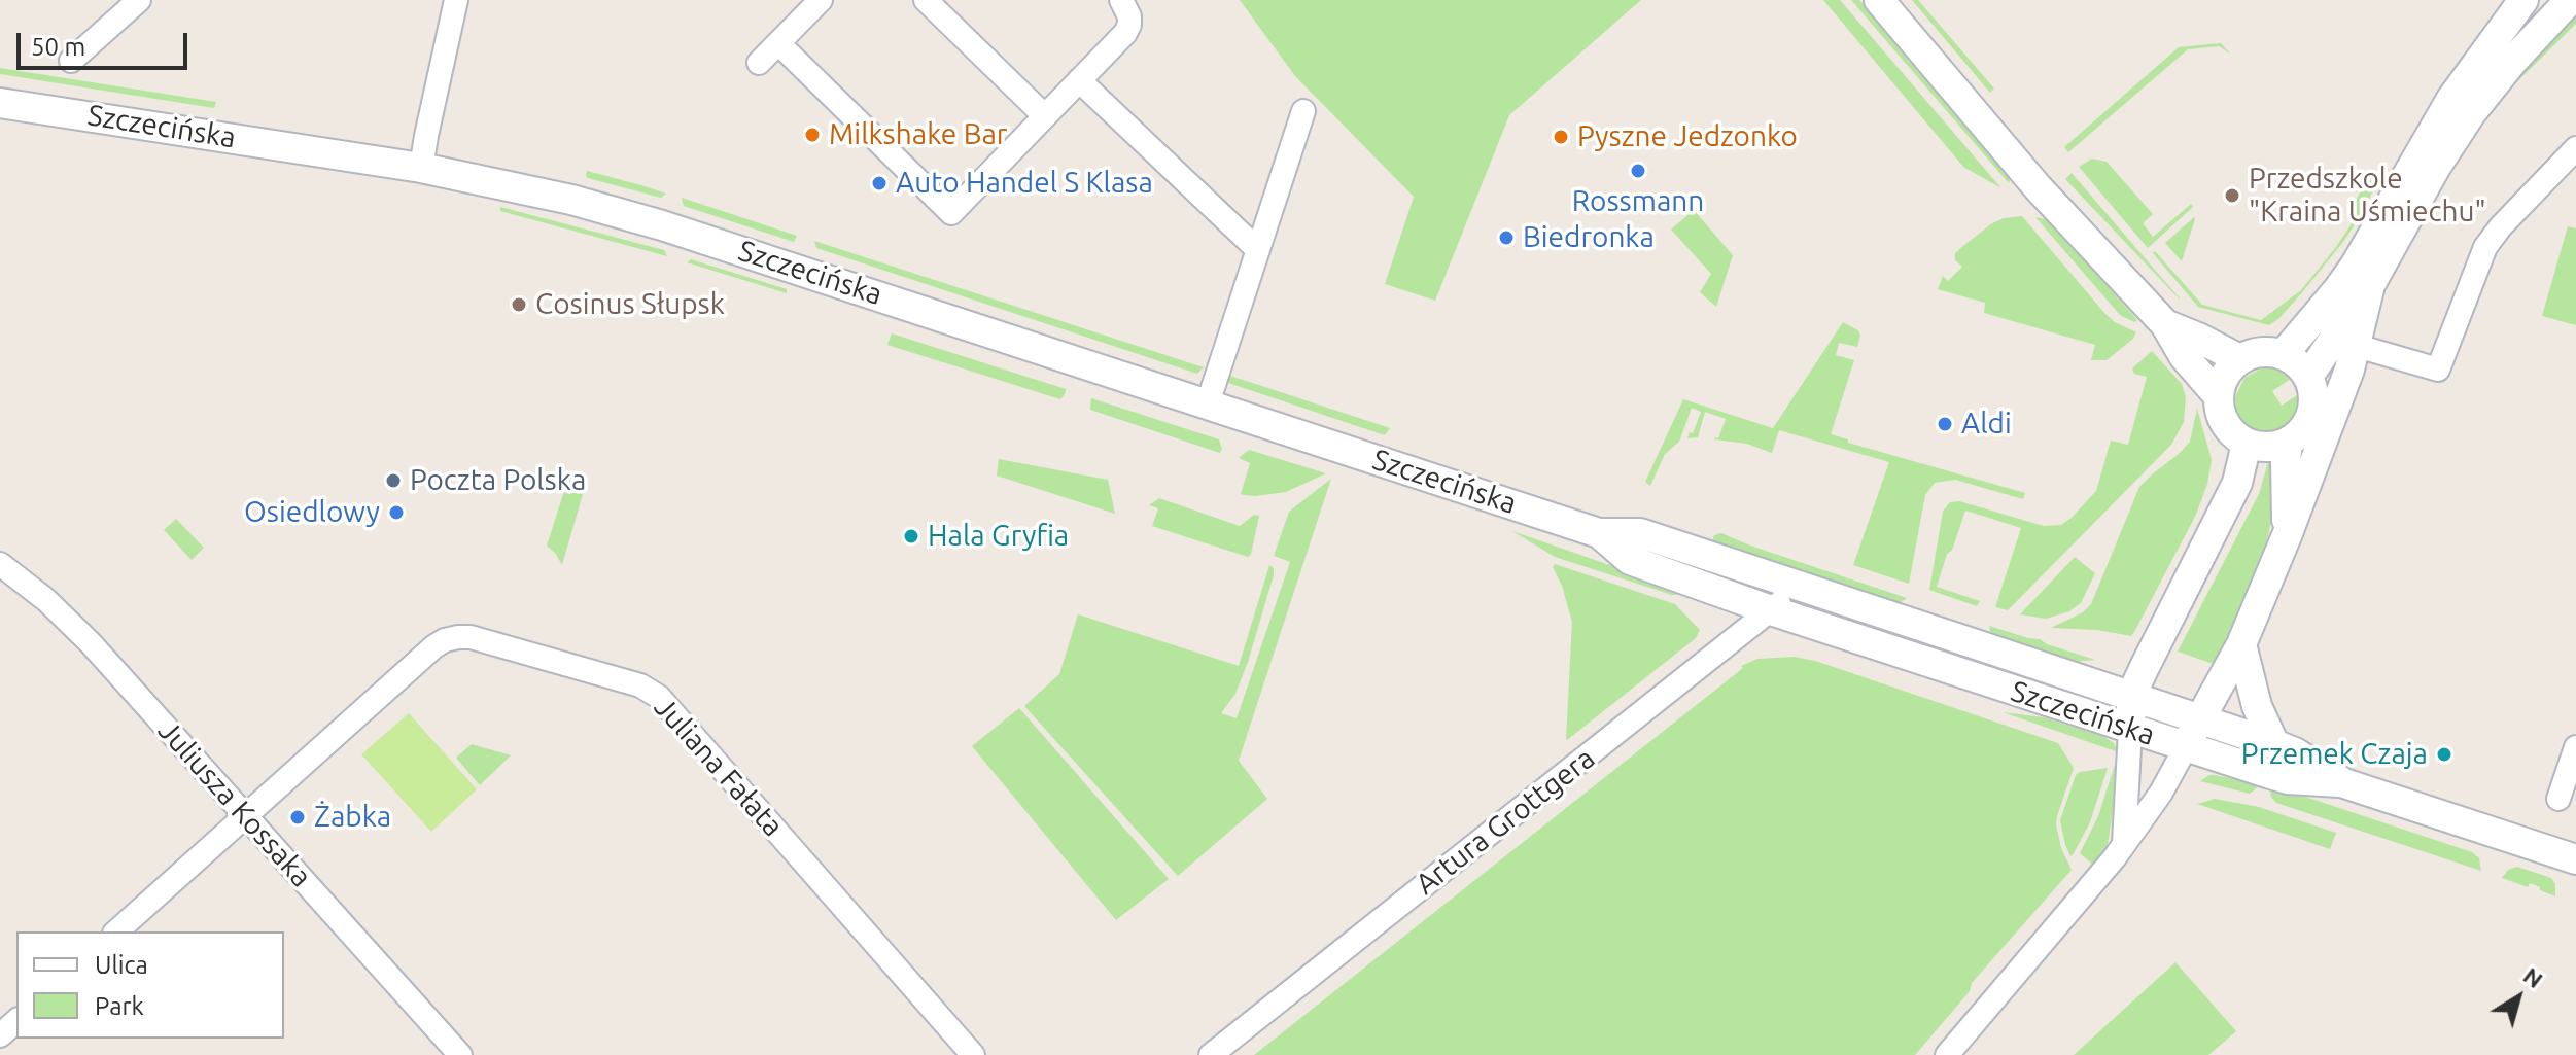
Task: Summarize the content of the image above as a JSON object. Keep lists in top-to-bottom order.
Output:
{
  "streets": {
    "street": [
      "Szczecińska",
      "Juliana Fałata",
      "Juliusza Kossaka",
      "Artura Grottgera"
    ]
  },
  "crossings": [
    ["Szczecińska", "Artura Grottgera"],
    ["Juliana Fałata", "Juliusza Kossaka"]
  ],
  "places": [
    "Milkshake Bar",
    "Pyszne Jedzonko",
    "Rossmann",
    "Auto Handel S Klasa",
    "Przedszkole \"Kraina Uśmiechu\"",
    "Biedronka",
    "Cosinus Słupsk",
    "Aldi",
    "Poczta Polska",
    "Osiedlowy",
    "Hala Gryfia",
    "Przemek Czaja",
    "Żabka"
  ],
  "legend": ["Ulica", "Park"],
  "scale_bar": "50 m",
  "north": "top right"
}
